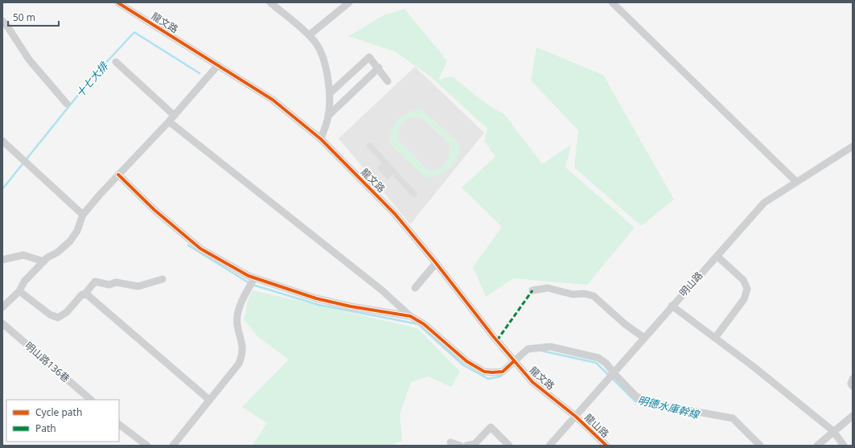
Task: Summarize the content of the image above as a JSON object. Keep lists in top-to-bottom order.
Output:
{
  "streets": {
    "street": [
      "龍文路",
      "明山路",
      "明山路136巷",
      "龍山路"
    ]
  },
  "crossings": [
    ["龍文路", "明山路"],
    ["龍文路", "龍山路"],
    ["明山路", "龍山路"]
  ],
  "water": ["十七大排", "明德水庫幹線"],
  "legend": ["Cycle path", "Path"],
  "scale_bar": "50 m"
}
